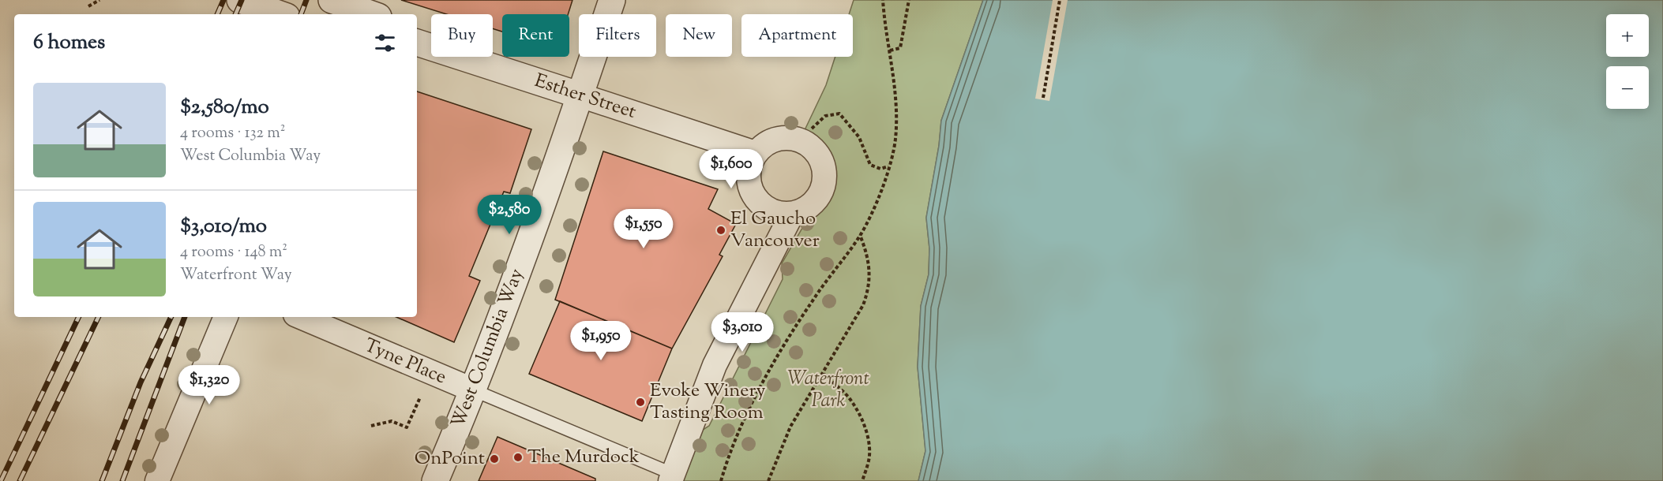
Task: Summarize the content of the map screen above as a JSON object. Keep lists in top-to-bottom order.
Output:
{
  "streets": {
    "street": ["Esther Street", "West Columbia Way", "Tyne Place"]
  },
  "crossings": [
    ["Esther Street", "West Columbia Way"],
    ["West Columbia Way", "Tyne Place"]
  ],
  "parks": ["Waterfront Park"],
  "places": [
    "El Gaucho Vancouver",
    "Evoke Winery Tasting Room",
    "The Murdock",
    "OnPoint"
  ],
  "page": {
    "map_buttons": ["+", "−"],
    "chip": [
      "Buy",
      "Rent",
      "Filters",
      "New",
      "Apartment"
    ],
    "heading": "6 homes",
    "list": [
      {
        "name": "$2,580/mo",
        "note": "4 rooms · 132 m² · West Columbia Way"
      },
      {
        "name": "$3,010/mo",
        "note": "4 rooms · 148 m² · Waterfront Way"
      }
    ],
    "price": [
      "$1,600",
      "$2,580",
      "$1,550",
      "$3,010",
      "$1,950",
      "$1,320"
    ]
  }
}
